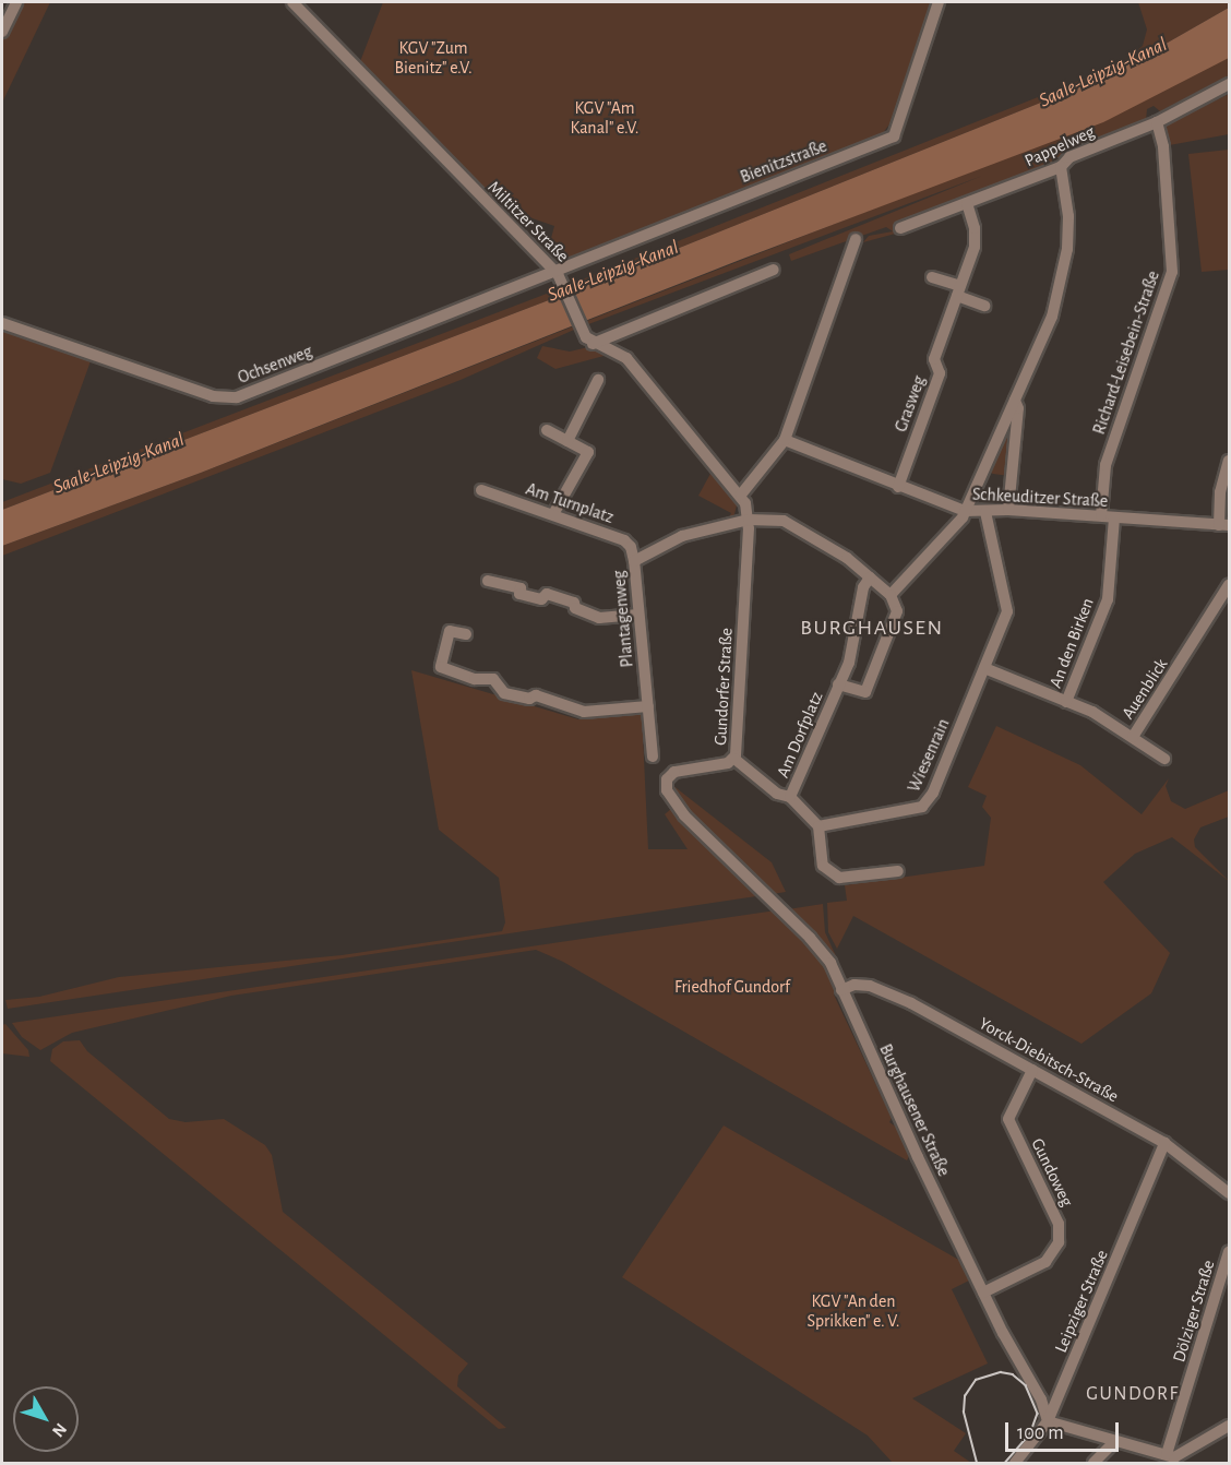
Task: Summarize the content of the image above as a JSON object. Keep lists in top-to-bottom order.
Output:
{
  "streets": {
    "street": [
      "Pappelweg",
      "Bienitzstraße",
      "Miltitzer Straße",
      "Richard-Leisebein-Straße",
      "Ochsenweg",
      "Grasweg",
      "Schkeuditzer Straße",
      "Am Turnplatz",
      "Plantagenweg",
      "An den Birken",
      "Gundorfer Straße",
      "Auenblick",
      "Am Dorfplatz",
      "Wiesenrain",
      "Yorck-Diebitsch-Straße",
      "Burghausener Straße",
      "Gundoweg",
      "Leipziger Straße",
      "Dölziger Straße"
    ]
  },
  "crossings": [
    ["Pappelweg", "Richard-Leisebein-Straße"],
    ["Pappelweg", "Grasweg"],
    ["Bienitzstraße", "Miltitzer Straße"],
    ["Bienitzstraße", "Ochsenweg"],
    ["Miltitzer Straße", "Ochsenweg"],
    ["Miltitzer Straße", "Gundorfer Straße"],
    ["Richard-Leisebein-Straße", "Schkeuditzer Straße"],
    ["Grasweg", "Schkeuditzer Straße"],
    ["Schkeuditzer Straße", "An den Birken"],
    ["Schkeuditzer Straße", "Wiesenrain"],
    ["Am Turnplatz", "Plantagenweg"],
    ["Plantagenweg", "Gundorfer Straße"],
    ["An den Birken", "Auenblick"],
    ["Gundorfer Straße", "Burghausener Straße"],
    ["Auenblick", "Wiesenrain"],
    ["Yorck-Diebitsch-Straße", "Burghausener Straße"],
    ["Yorck-Diebitsch-Straße", "Gundoweg"],
    ["Yorck-Diebitsch-Straße", "Leipziger Straße"],
    ["Burghausener Straße", "Gundoweg"],
    ["Burghausener Straße", "Leipziger Straße"]
  ],
  "districts": ["BURGHAUSEN", "GUNDORF"],
  "water": ["Saale-Leipzig-Kanal"],
  "parks": [
    "KGV \"Zum Bienitz\" e.V.",
    "KGV \"Am Kanal\" e.V.",
    "Friedhof Gundorf",
    "KGV \"An den Sprikken\" e. V."
  ],
  "scale_bar": "100 m",
  "north": "bottom right"
}
